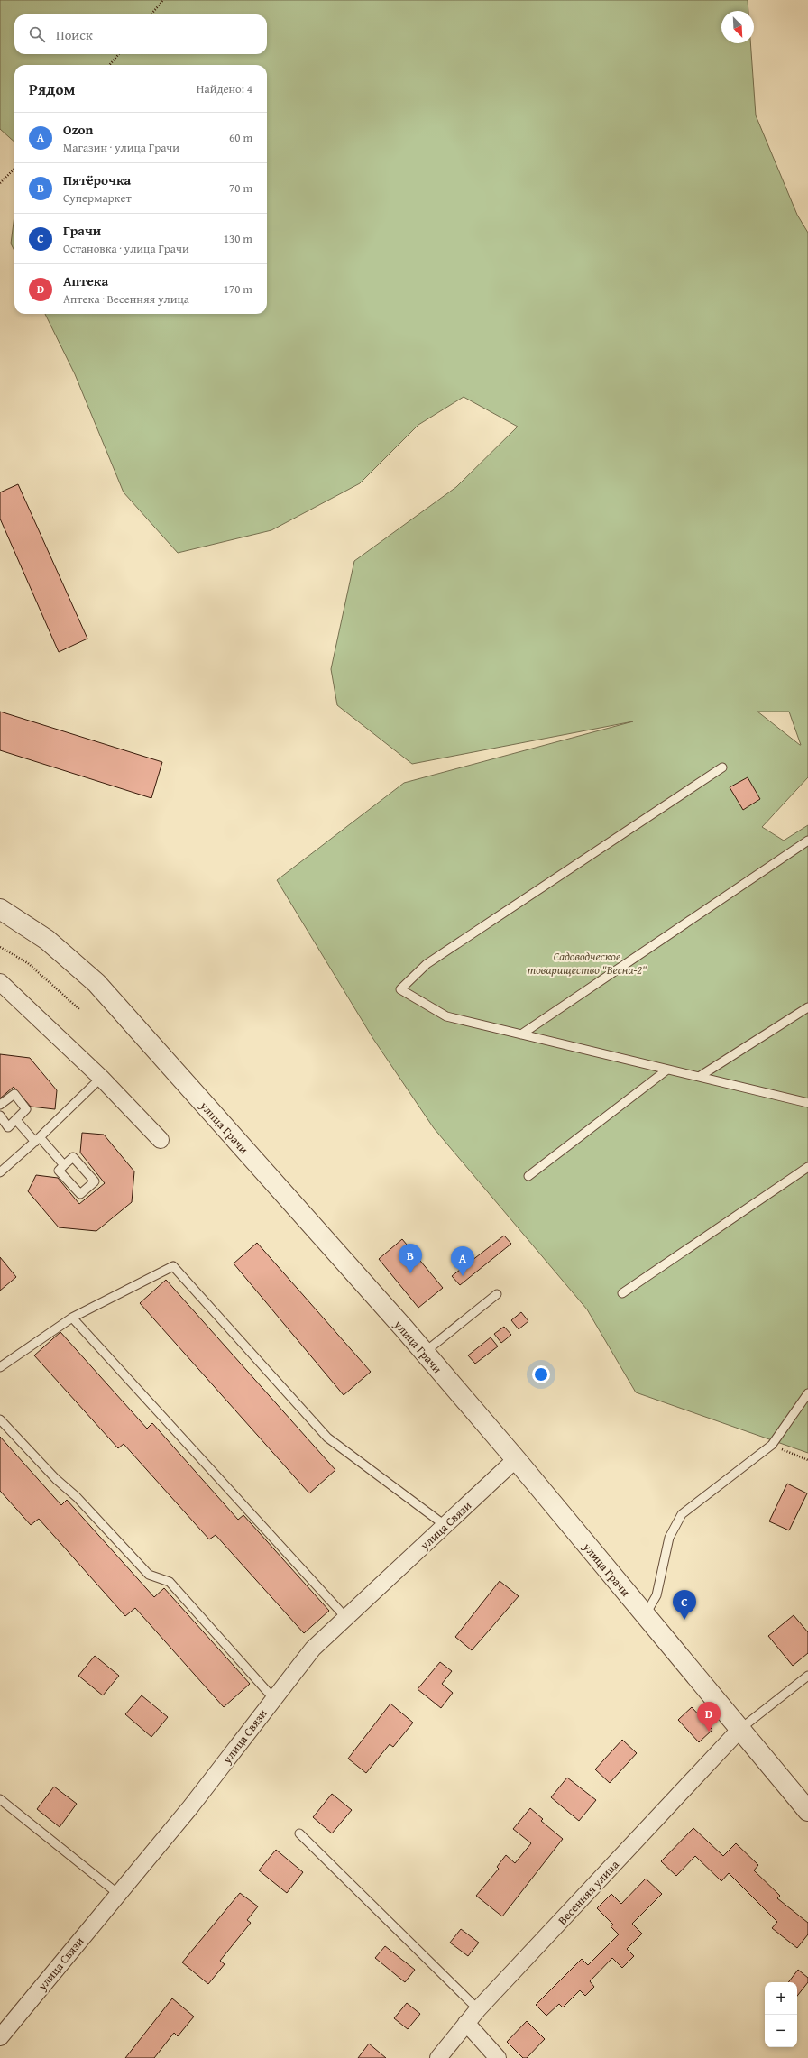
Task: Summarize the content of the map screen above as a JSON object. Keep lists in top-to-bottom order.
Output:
{
  "streets": {
    "street": ["улица Грачи", "улица Связи", "Весенняя улица"]
  },
  "crossings": [
    ["улица Грачи", "улица Связи"],
    ["улица Грачи", "Весенняя улица"]
  ],
  "parks": ["Садоводческое товарищество \"Весна-2\""],
  "north": "bottom right",
  "page": {
    "search": "Поиск",
    "heading": ["Рядом", "Найдено: 4"],
    "list": [
      {
        "mark": "A",
        "name": "Ozon",
        "note": "Магазин · улица Грачи",
        "value": "60 m"
      },
      {
        "mark": "B",
        "name": "Пятёрочка",
        "note": "Супермаркет",
        "value": "70 m"
      },
      {
        "mark": "C",
        "name": "Грачи",
        "note": "Остановка · улица Грачи",
        "value": "130 m"
      },
      {
        "mark": "D",
        "name": "Аптека",
        "note": "Аптека · Весенняя улица",
        "value": "170 m"
      }
    ],
    "pins": [
      "B",
      "A",
      "C",
      "D"
    ],
    "map_buttons": ["+", "−"]
  }
}
